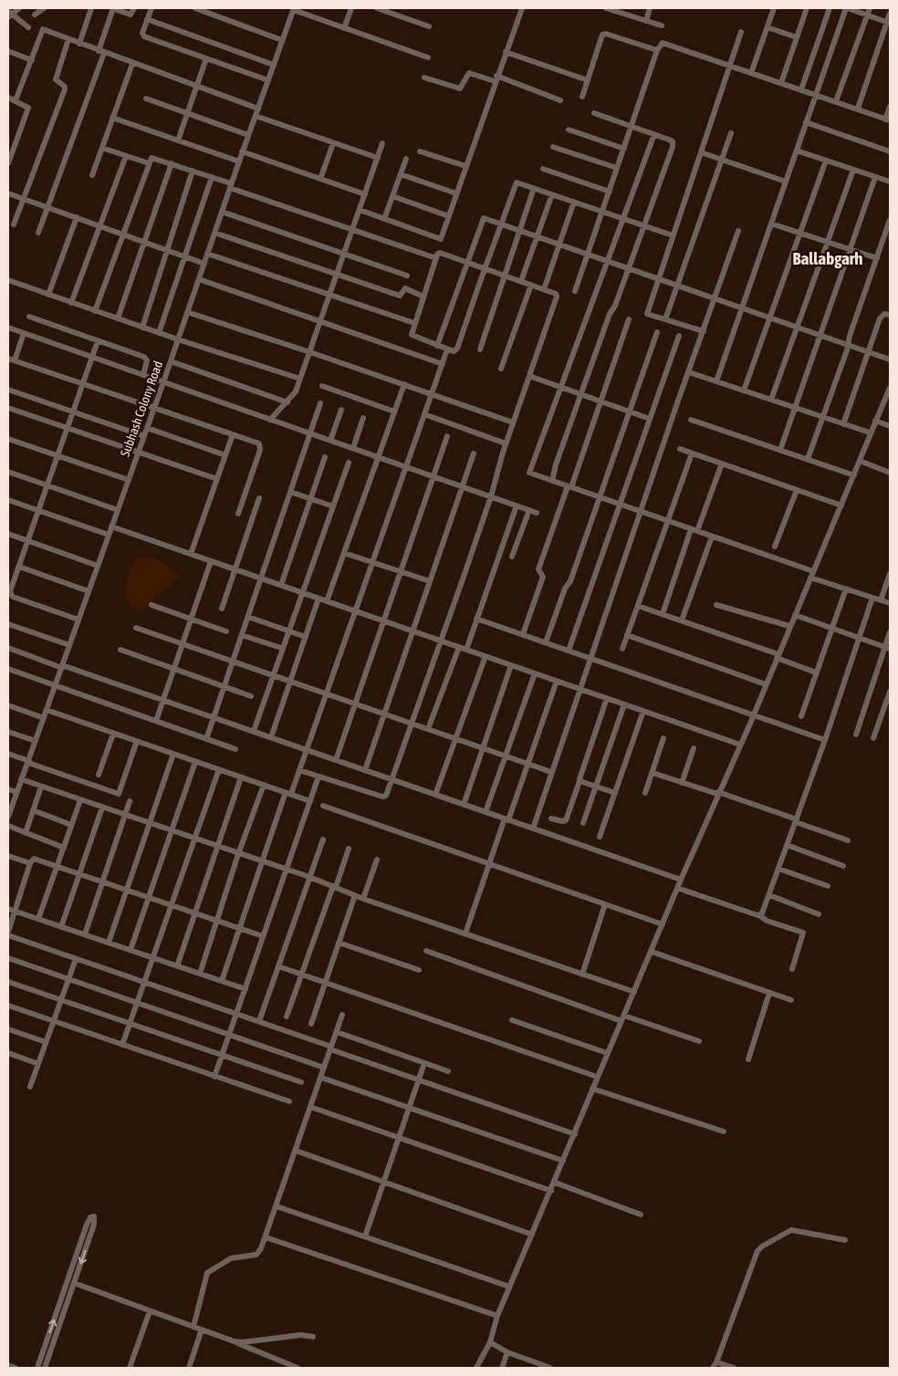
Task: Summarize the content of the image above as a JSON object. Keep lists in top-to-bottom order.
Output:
{
  "streets": {
    "street": ["Subhash Colony Road"]
  },
  "districts": ["Ballabgarh"]
}
